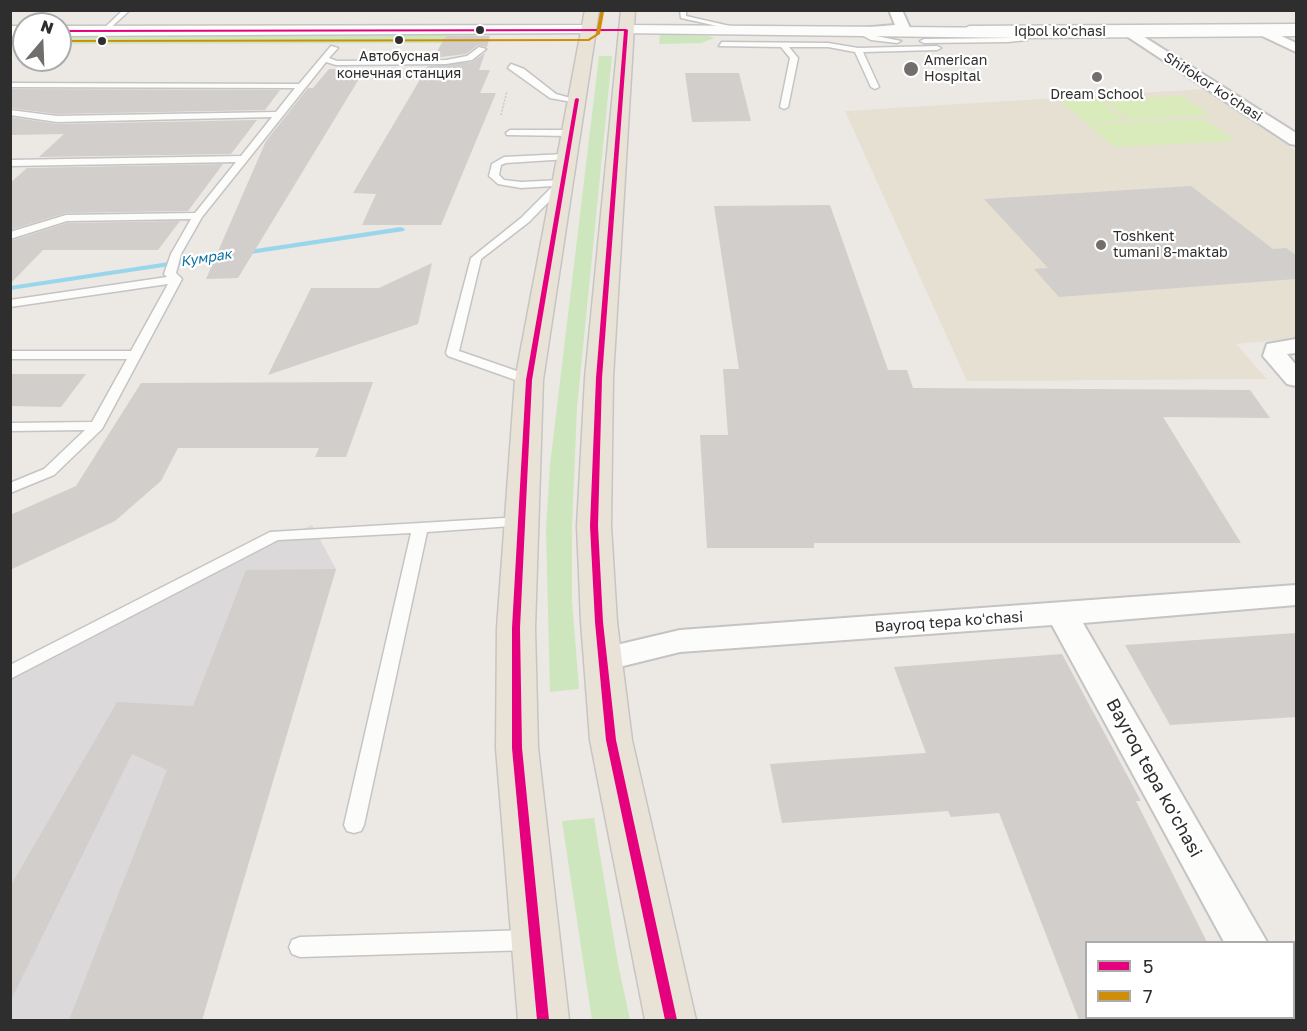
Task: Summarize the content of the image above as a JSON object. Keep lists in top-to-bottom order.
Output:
{
  "streets": {
    "main road": ["Iqbol ko'chasi"],
    "street": ["Shifokor ko'chasi", "Bayroq tepa koʻchasi", "Bayroq tepa ko'chasi"]
  },
  "crossings": [
    ["Iqbol ko'chasi", "Shifokor ko'chasi"],
    ["Bayroq tepa koʻchasi", "Bayroq tepa ko'chasi"]
  ],
  "water": ["Кумрак"],
  "places": [
    "Автобусная конечная станция",
    "American Hospital",
    "Dream School",
    "Toshkent tumani 8-maktab"
  ],
  "lines": ["transit line 7", "transit line 5"],
  "legend": ["5", "7"],
  "north": "top"
}
